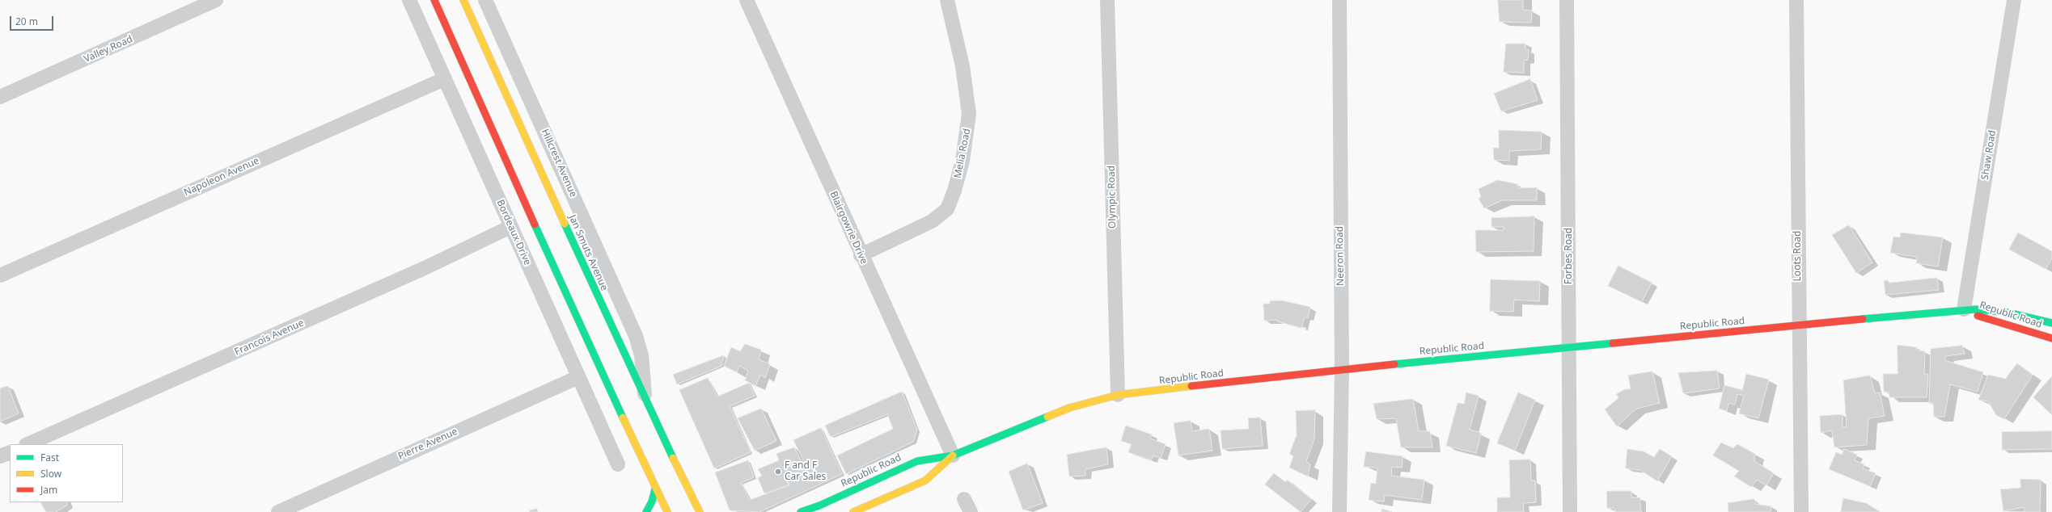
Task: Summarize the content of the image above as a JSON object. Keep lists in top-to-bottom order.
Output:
{
  "streets": {
    "main road": ["Jan Smuts Avenue", "Republic Road"],
    "street": [
      "Valley Road",
      "Melia Road",
      "Shaw Road",
      "Hillcrest Avenue",
      "Napoleon Avenue",
      "Olympic Road",
      "Blairgowrie Drive",
      "Bordeaux Drive",
      "Neeron Road",
      "Forbes Road",
      "Loots Road",
      "Francois Avenue",
      "Pierre Avenue"
    ]
  },
  "crossings": [
    ["Melia Road", "Blairgowrie Drive"],
    ["Shaw Road", "Republic Road"],
    ["Hillcrest Avenue", "Jan Smuts Avenue"],
    ["Napoleon Avenue", "Bordeaux Drive"],
    ["Olympic Road", "Republic Road"],
    ["Blairgowrie Drive", "Republic Road"],
    ["Bordeaux Drive", "Francois Avenue"],
    ["Bordeaux Drive", "Pierre Avenue"],
    ["Neeron Road", "Republic Road"],
    ["Forbes Road", "Republic Road"],
    ["Loots Road", "Republic Road"]
  ],
  "places": ["F and F Car Sales"],
  "legend": ["Fast", "Slow", "Jam"],
  "scale_bar": "20 m"
}
